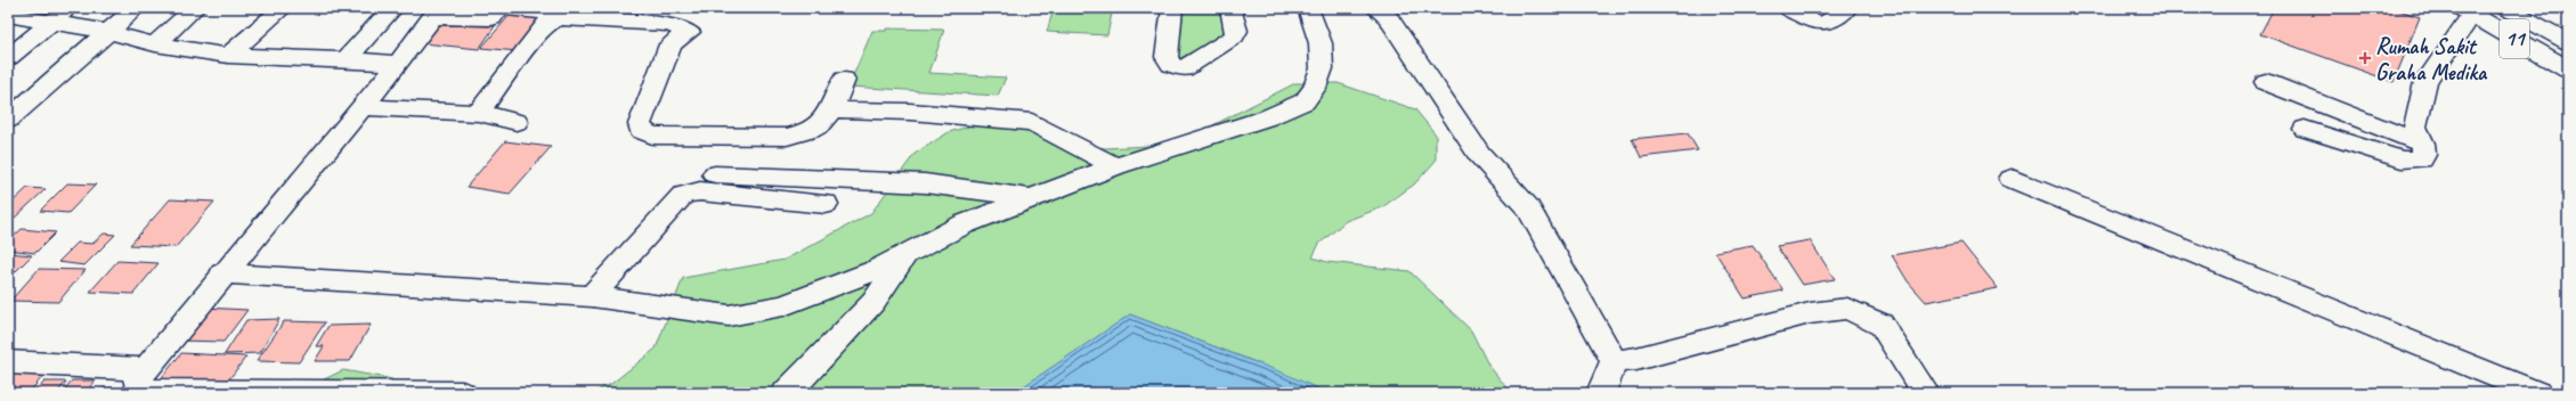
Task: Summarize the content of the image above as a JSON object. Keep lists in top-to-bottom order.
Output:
{
  "streets": {
    "main road": ["11"]
  },
  "places": {
    "health": ["Rumah Sakit Graha Medika"]
  }
}
